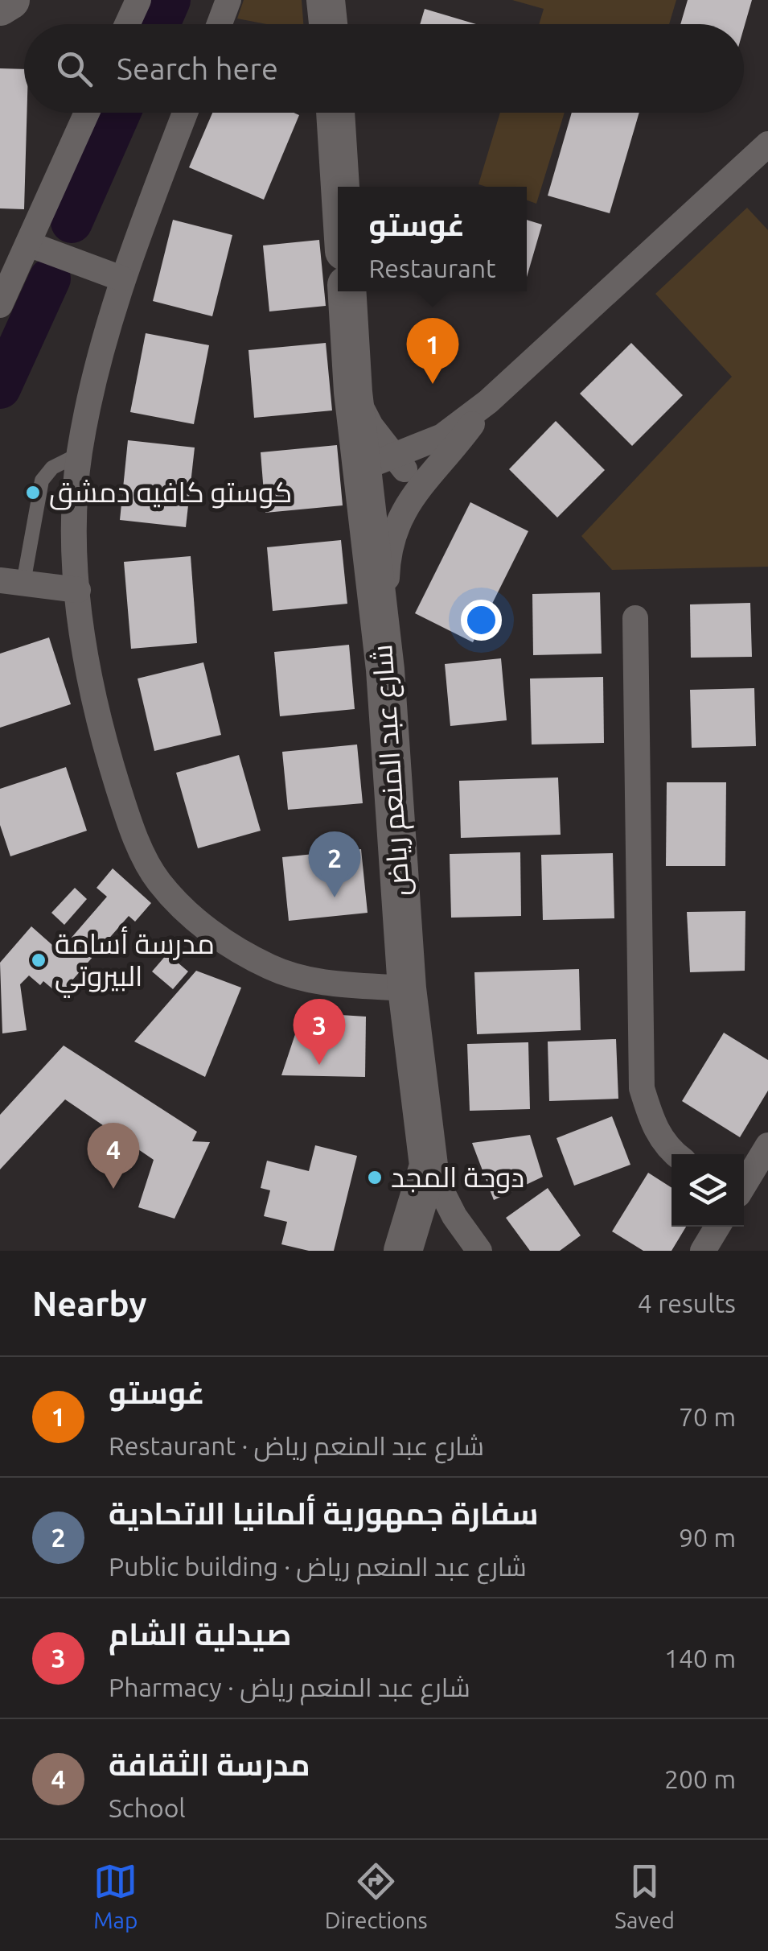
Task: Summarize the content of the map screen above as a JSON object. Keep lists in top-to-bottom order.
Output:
{
  "streets": {
    "main road": ["شارع عبد المنعم رياض"]
  },
  "places": ["كوستو كافيه دمشق", "مدرسة أسامة البيروتي", "دوحة المجد"],
  "page": {
    "search": "Search here",
    "popup": ["غوستو", "Restaurant"],
    "pins": [
      "1",
      "2",
      "3",
      "4"
    ],
    "heading": ["Nearby", "4 results"],
    "list": [
      {
        "mark": "1",
        "name": "غوستو",
        "note": "Restaurant · شارع عبد المنعم رياض",
        "value": "70 m"
      },
      {
        "mark": "2",
        "name": "سفارة جمهورية ألمانيا الاتحادية",
        "note": "Public building · شارع عبد المنعم رياض",
        "value": "90 m"
      },
      {
        "mark": "3",
        "name": "صيدلية الشام",
        "note": "Pharmacy · شارع عبد المنعم رياض",
        "value": "140 m"
      },
      {
        "mark": "4",
        "name": "مدرسة الثقافة",
        "note": "School",
        "value": "200 m"
      }
    ],
    "nav": ["Map", "Directions", "Saved"]
  }
}
